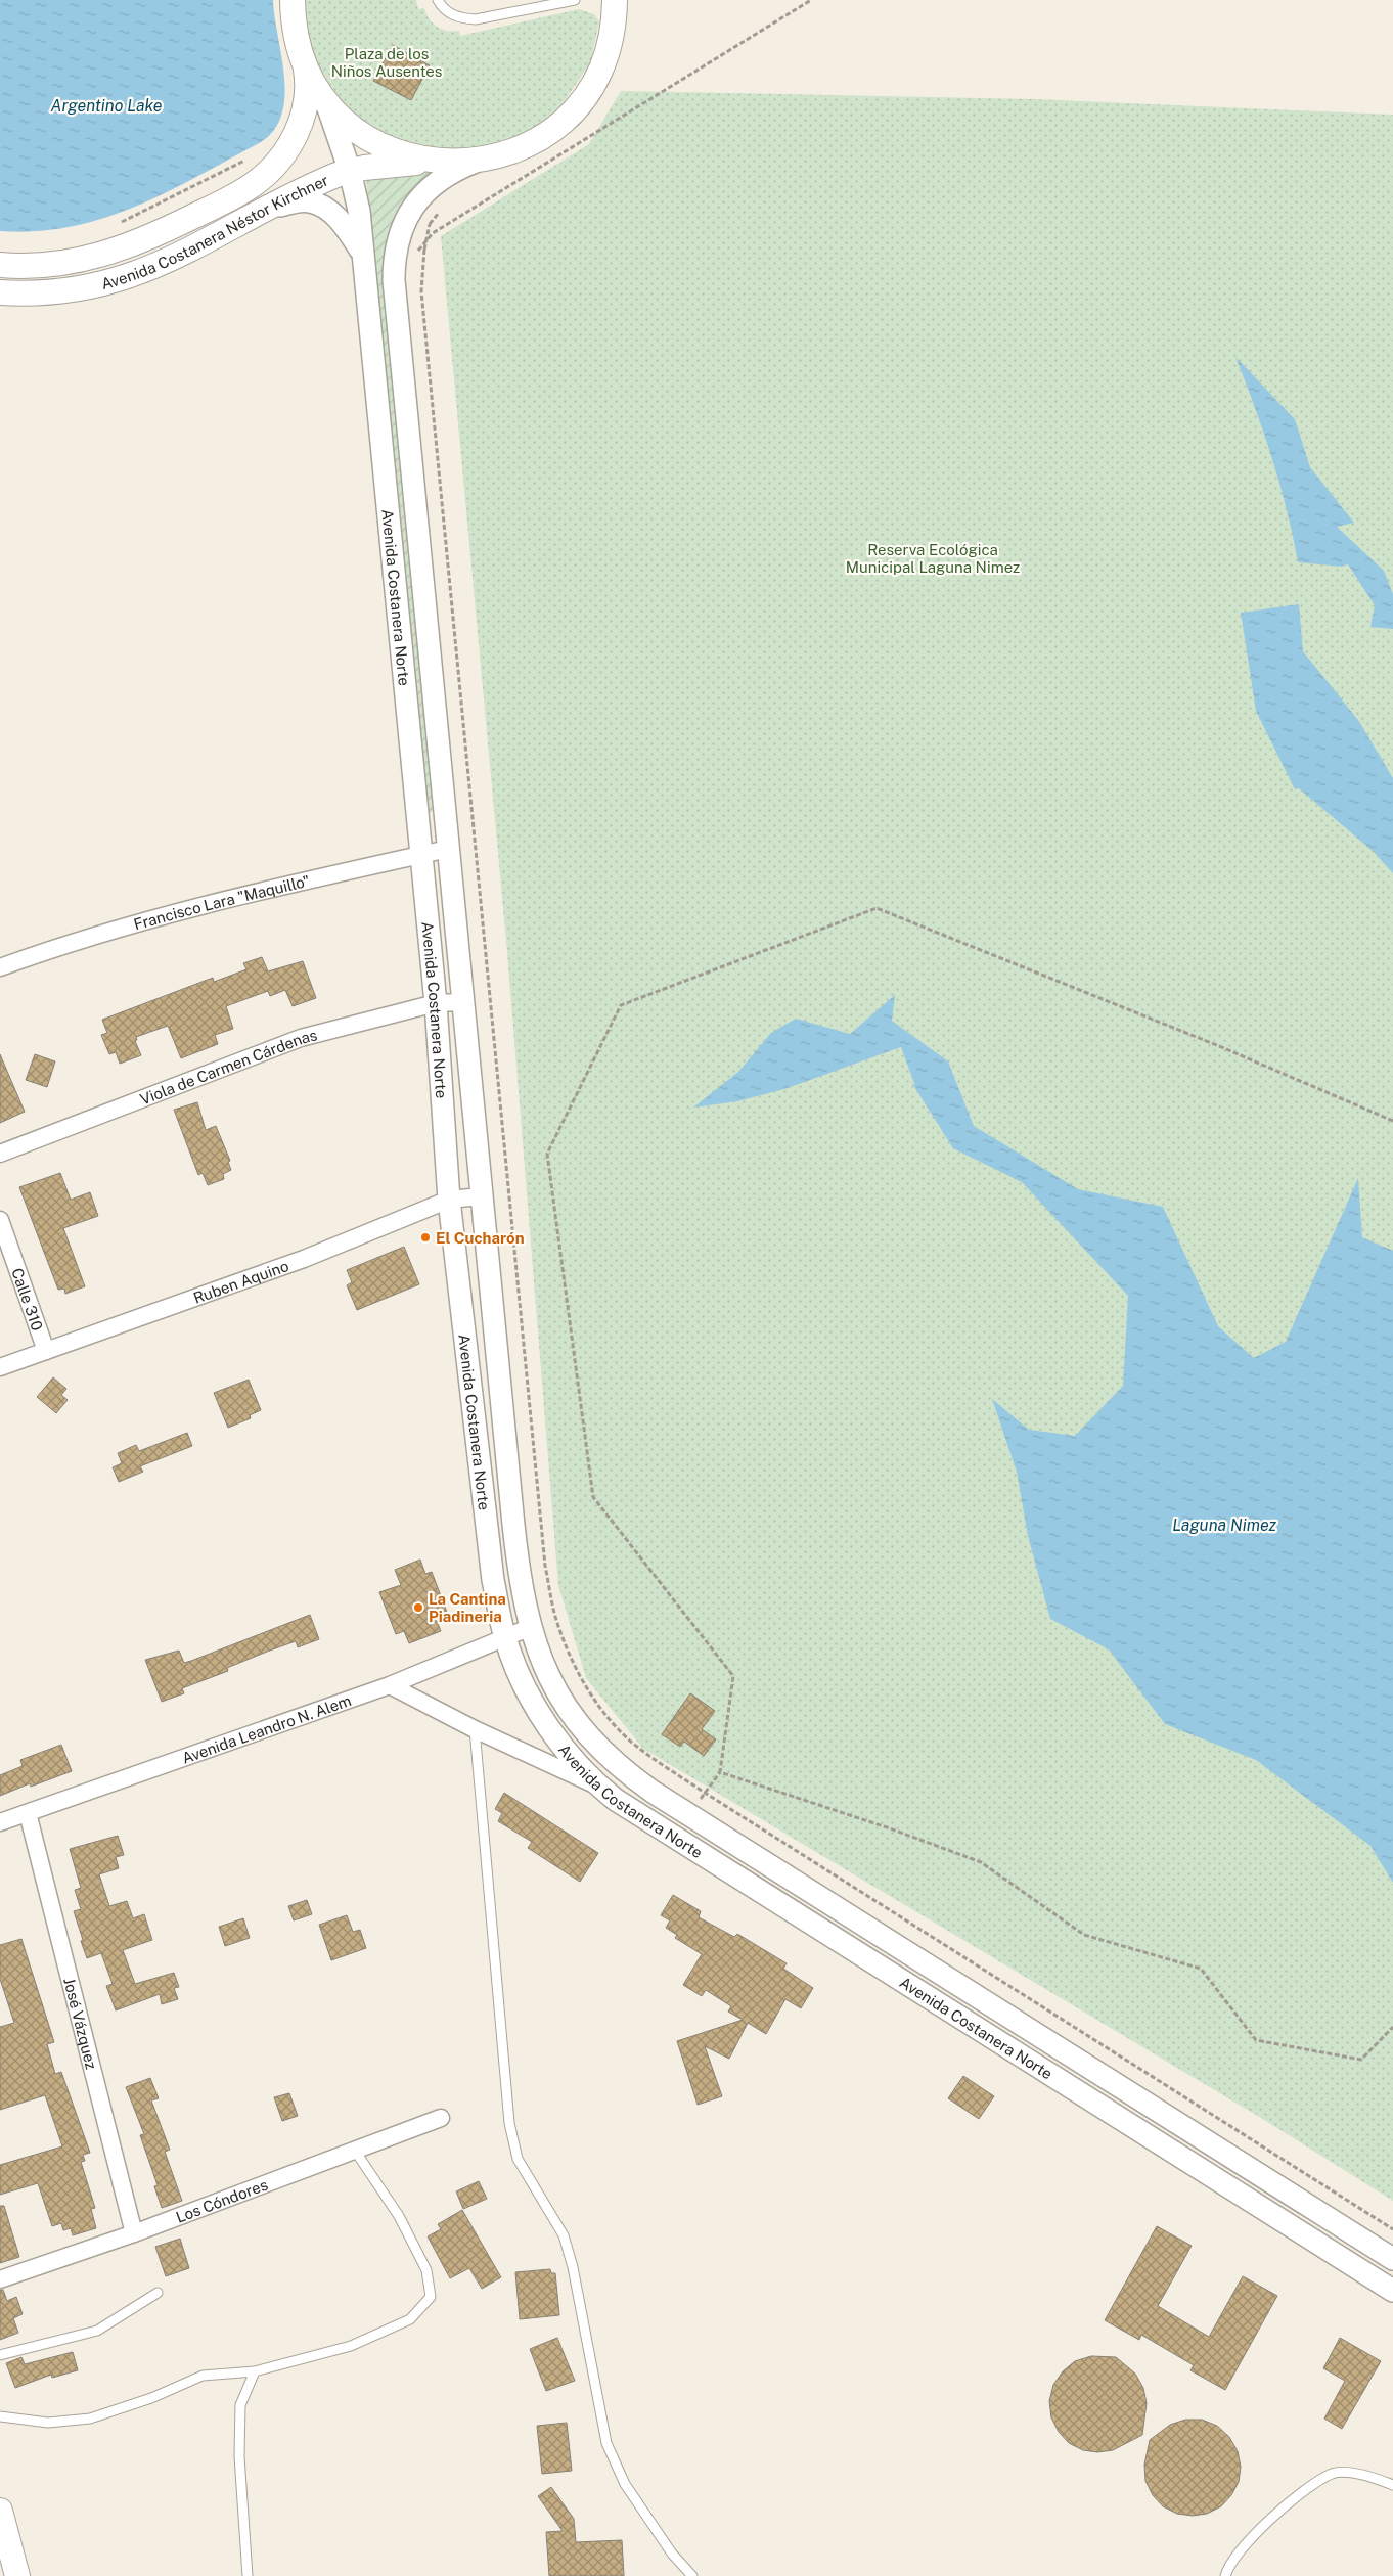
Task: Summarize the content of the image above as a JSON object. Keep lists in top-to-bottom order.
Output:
{
  "streets": {
    "main road": ["Avenida Costanera Néstor Kirchner"],
    "street": [
      "Avenida Costanera Norte",
      "Francisco Lara \"Maquillo\"",
      "Viola de Carmen Cárdenas",
      "Ruben Aquino",
      "Calle 310",
      "Avenida Leandro N. Alem",
      "José Vázquez",
      "Los Cóndores"
    ]
  },
  "crossings": [
    ["Avenida Costanera Néstor Kirchner", "Avenida Costanera Norte"],
    ["Avenida Costanera Norte", "Francisco Lara \"Maquillo\""],
    ["Avenida Costanera Norte", "Viola de Carmen Cárdenas"],
    ["Avenida Costanera Norte", "Ruben Aquino"],
    ["Avenida Costanera Norte", "Avenida Leandro N. Alem"],
    ["Ruben Aquino", "Calle 310"],
    ["Avenida Leandro N. Alem", "José Vázquez"],
    ["José Vázquez", "Los Cóndores"]
  ],
  "water": ["Argentino Lake", "Laguna Nimez"],
  "parks": ["Plaza de los Niños Ausentes", "Reserva Ecológica Municipal Laguna Nimez"],
  "places": ["El Cucharón", "La Cantina Piadineria"]
}
